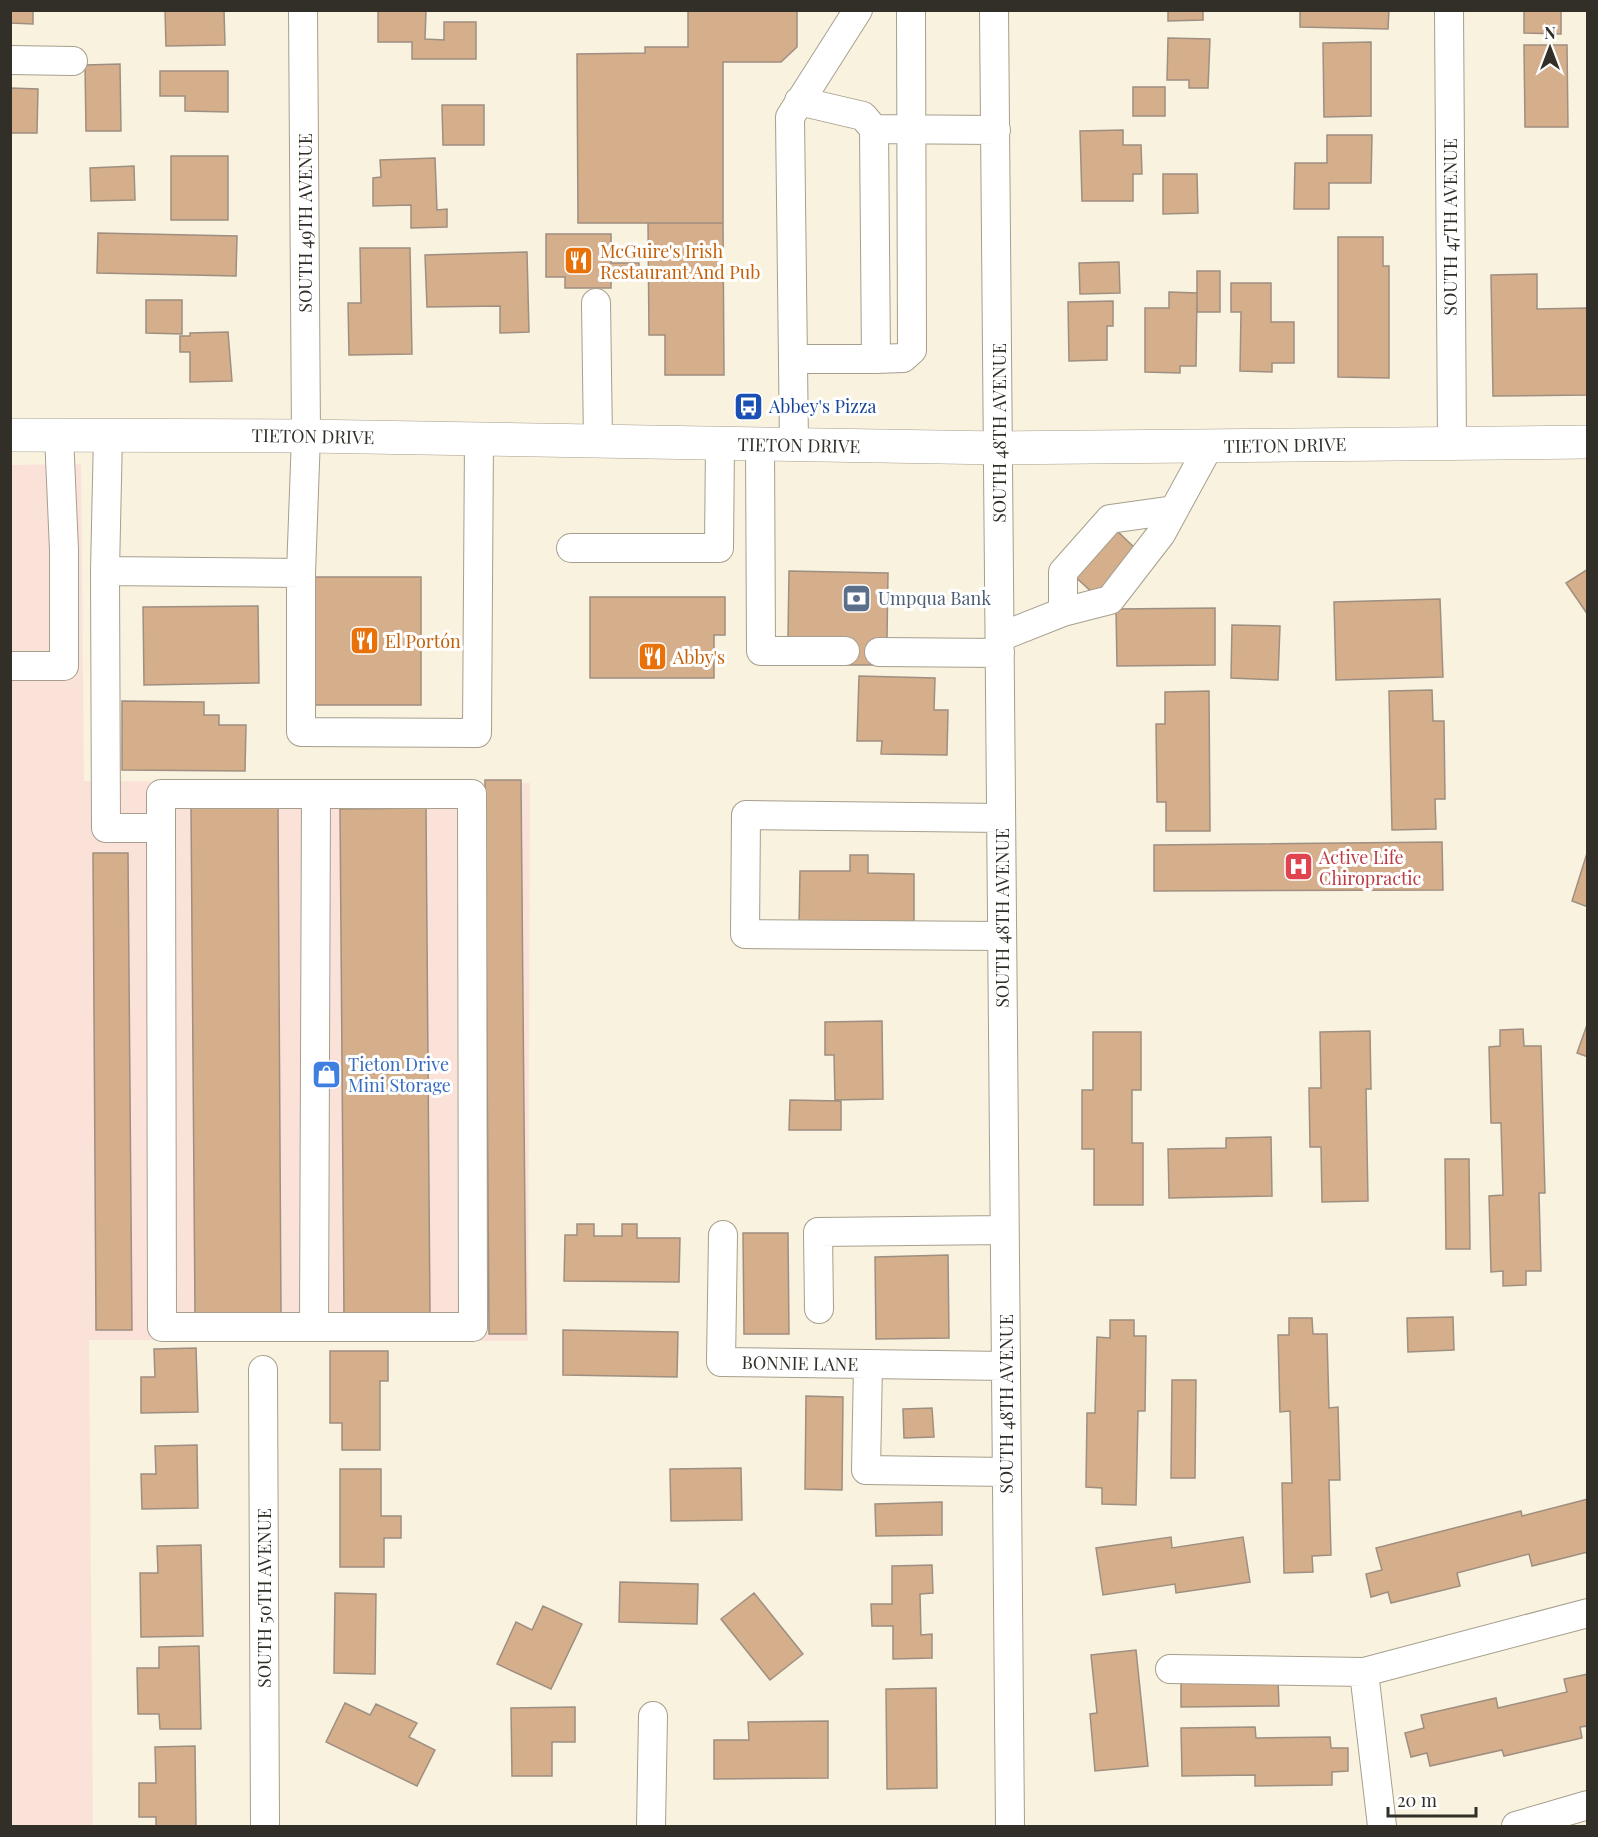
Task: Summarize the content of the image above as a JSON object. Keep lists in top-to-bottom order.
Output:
{
  "streets": {
    "main road": ["TIETON DRIVE"],
    "street": [
      "SOUTH 49TH AVENUE",
      "SOUTH 47TH AVENUE",
      "SOUTH 48TH AVENUE",
      "BONNIE LANE",
      "SOUTH 50TH AVENUE"
    ]
  },
  "crossings": [
    ["SOUTH 49TH AVENUE", "TIETON DRIVE"],
    ["SOUTH 47TH AVENUE", "TIETON DRIVE"],
    ["SOUTH 48TH AVENUE", "TIETON DRIVE"],
    ["SOUTH 48TH AVENUE", "BONNIE LANE"]
  ],
  "places": {
    "restaurant": ["McGuire's Irish Restaurant And Pub", "El Portón", "Abby's"],
    "bus stop": ["Abbey's Pizza"],
    "bank": ["Umpqua Bank"],
    "hospital": ["Active Life Chiropractic"],
    "shop": ["Tieton Drive Mini Storage"]
  },
  "scale_bar": "20 m",
  "north": "top"
}
